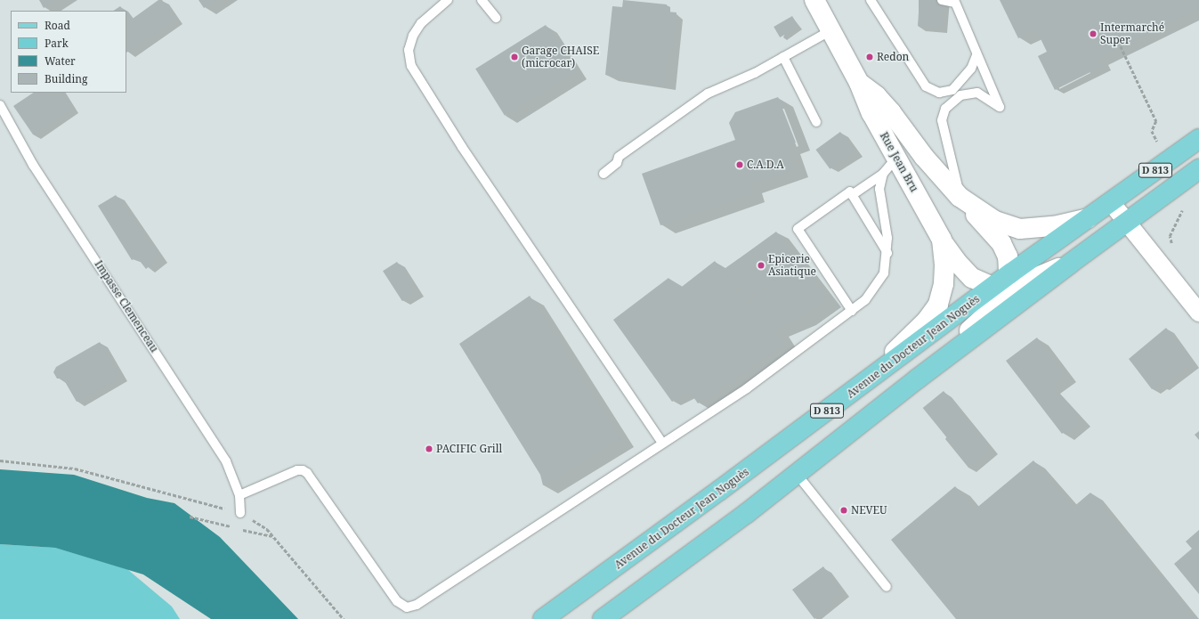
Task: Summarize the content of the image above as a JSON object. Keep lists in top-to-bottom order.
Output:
{
  "streets": {
    "main road": ["D 813", "Avenue du Docteur Jean Noguès"],
    "street": ["Rue Jean Bru"],
    "lane": ["Impasse Clemenceau"]
  },
  "crossings": [
    ["Rue Jean Bru", "Avenue du Docteur Jean Noguès"]
  ],
  "places": [
    "Intermarché Super",
    "Garage CHAISE (microcar)",
    "Redon",
    "C.A.D.A",
    "Epicerie Asiatique",
    "PACIFIC Grill",
    "NEVEU"
  ],
  "legend": [
    "Road",
    "Park",
    "Water",
    "Building"
  ]
}
